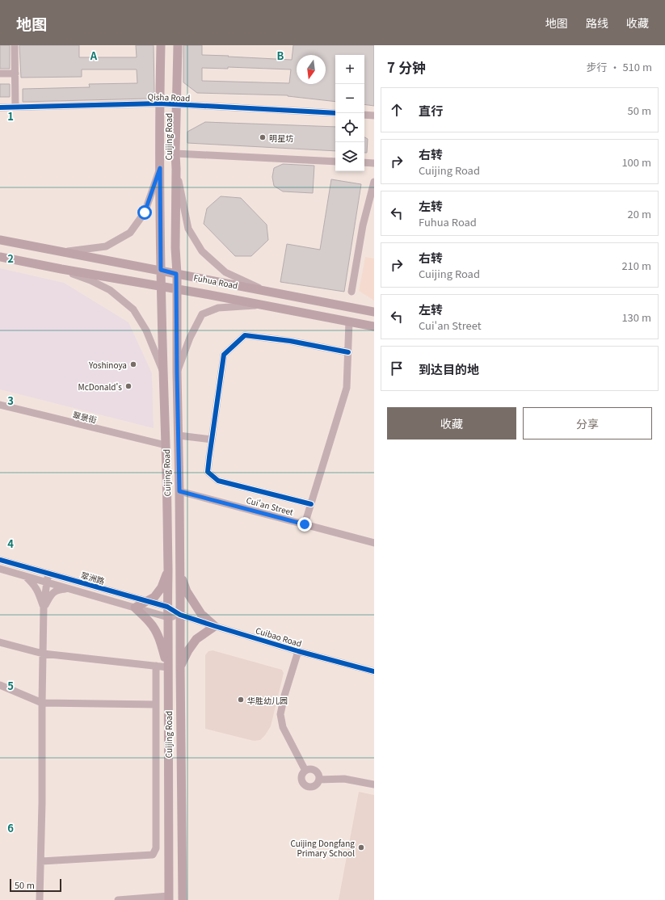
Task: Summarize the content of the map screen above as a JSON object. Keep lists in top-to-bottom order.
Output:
{
  "streets": {
    "main road": ["Cuijing Road", "Fuhua Road"],
    "street": [
      "Qisha Road",
      "翠景街",
      "Cui'an Street",
      "翠洲路",
      "Cuibao Road"
    ]
  },
  "crossings": [
    ["Qisha Road", "Cuijing Road"],
    ["Cuijing Road", "Fuhua Road"],
    ["Cuijing Road", "翠景街"],
    ["Cuijing Road", "Cui'an Street"],
    ["Cuijing Road", "翠洲路"],
    ["Cuijing Road", "Cuibao Road"],
    ["翠洲路", "Cuibao Road"]
  ],
  "places": [
    "明星坊",
    "Yoshinoya",
    "McDonald's",
    "华胜幼儿园",
    "Cuijing Dongfang Primary School"
  ],
  "scale_bar": "50 m",
  "north": "bottom",
  "page": {
    "header": "地图",
    "nav": ["地图", "路线", "收藏"],
    "heading": ["7 分钟", "步行 · 510 m"],
    "map_buttons": ["+", "−"],
    "list": [
      ["直行", "50 m"],
      ["右转", "Cuijing Road", "100 m"],
      ["左转", "Fuhua Road", "20 m"],
      ["右转", "Cuijing Road", "210 m"],
      ["左转", "Cui'an Street", "130 m"],
      "到达目的地"
    ],
    "buttons": ["收藏", "分享"],
    "scale": "50 m"
  },
  "grid": {
    "columns": ["A", "B"],
    "rows": [
      "1",
      "2",
      "3",
      "4",
      "5",
      "6"
    ]
  }
}
